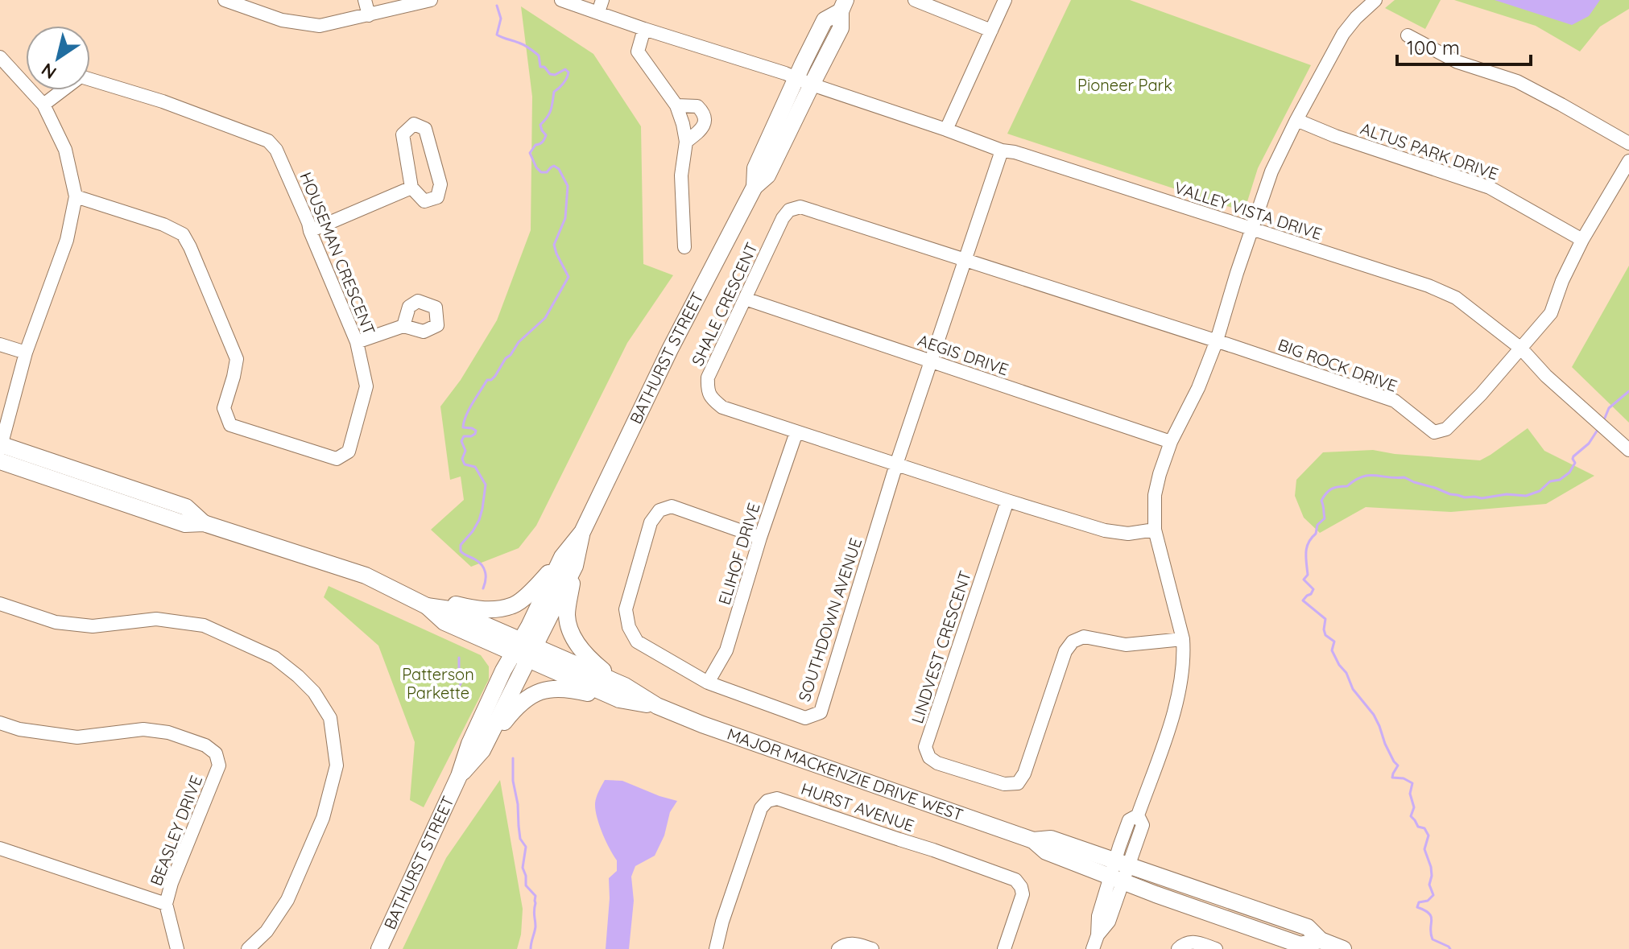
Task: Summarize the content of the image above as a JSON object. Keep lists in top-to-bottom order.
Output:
{
  "streets": {
    "main road": ["BATHURST STREET", "MAJOR MACKENZIE DRIVE WEST"],
    "street": [
      "ALTUS PARK DRIVE",
      "VALLEY VISTA DRIVE",
      "HOUSEMAN CRESCENT",
      "SHALE CRESCENT",
      "AEGIS DRIVE",
      "BIG ROCK DRIVE",
      "ELIHOF DRIVE",
      "SOUTHDOWN AVENUE",
      "LINDVEST CRESCENT",
      "HURST AVENUE",
      "BEASLEY DRIVE"
    ]
  },
  "crossings": [
    ["VALLEY VISTA DRIVE", "BATHURST STREET"],
    ["VALLEY VISTA DRIVE", "BIG ROCK DRIVE"],
    ["VALLEY VISTA DRIVE", "SOUTHDOWN AVENUE"],
    ["SHALE CRESCENT", "AEGIS DRIVE"],
    ["SHALE CRESCENT", "BIG ROCK DRIVE"],
    ["SHALE CRESCENT", "ELIHOF DRIVE"],
    ["SHALE CRESCENT", "SOUTHDOWN AVENUE"],
    ["SHALE CRESCENT", "LINDVEST CRESCENT"],
    ["AEGIS DRIVE", "SOUTHDOWN AVENUE"],
    ["BATHURST STREET", "MAJOR MACKENZIE DRIVE WEST"],
    ["ELIHOF DRIVE", "SOUTHDOWN AVENUE"]
  ],
  "parks": ["Pioneer Park", "Patterson Parkette"],
  "scale_bar": "100 m",
  "north": "bottom left"
}
